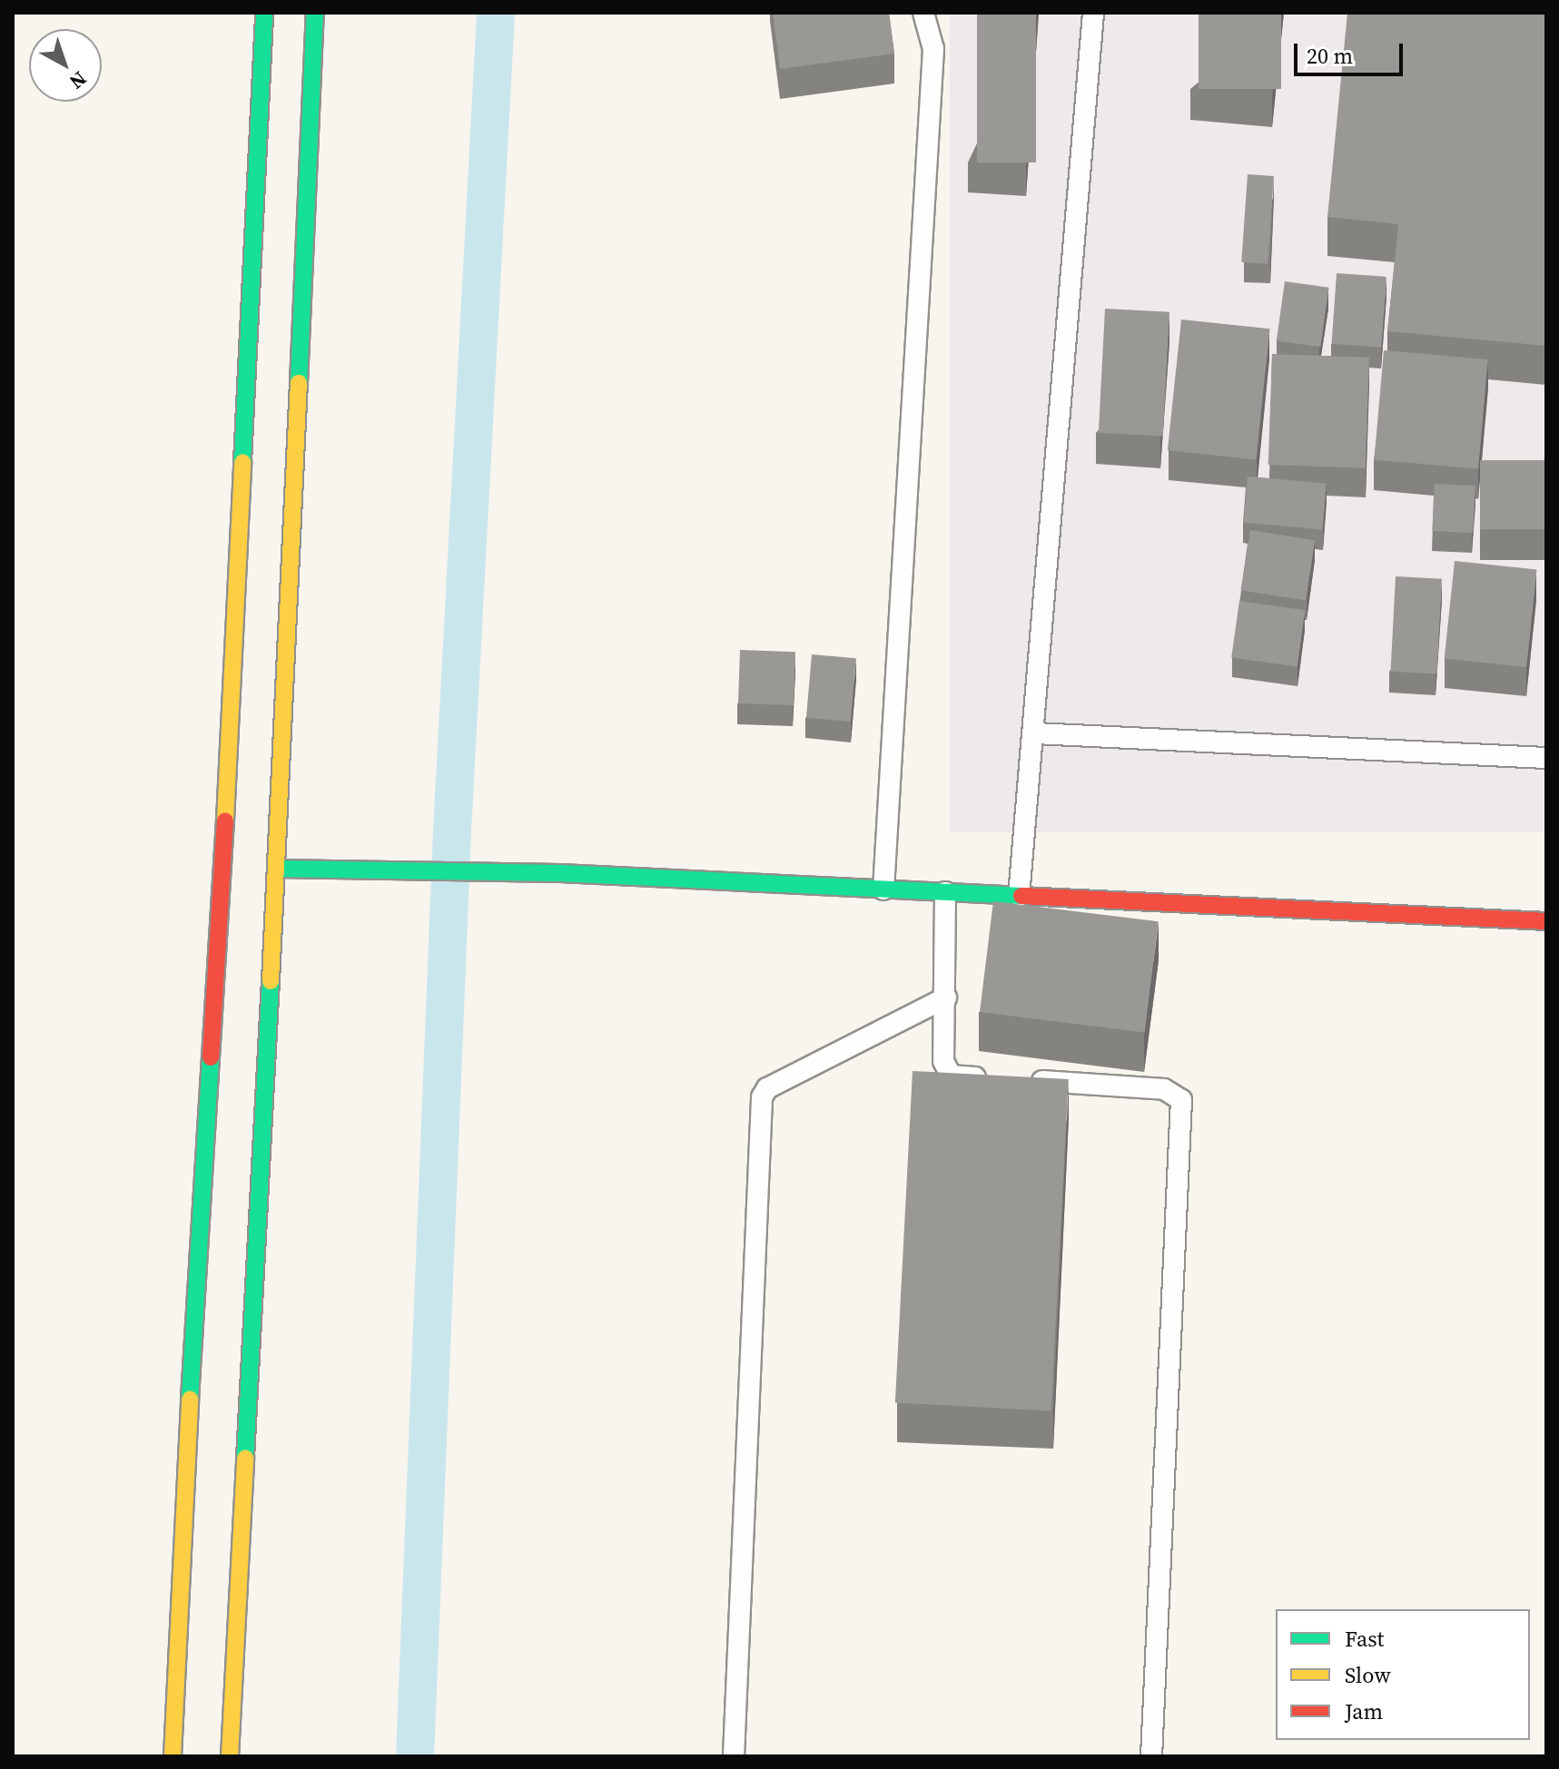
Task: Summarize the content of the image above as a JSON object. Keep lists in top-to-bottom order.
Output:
{
  "legend": ["Fast", "Slow", "Jam"],
  "scale_bar": "20 m",
  "north": "bottom right"
}
